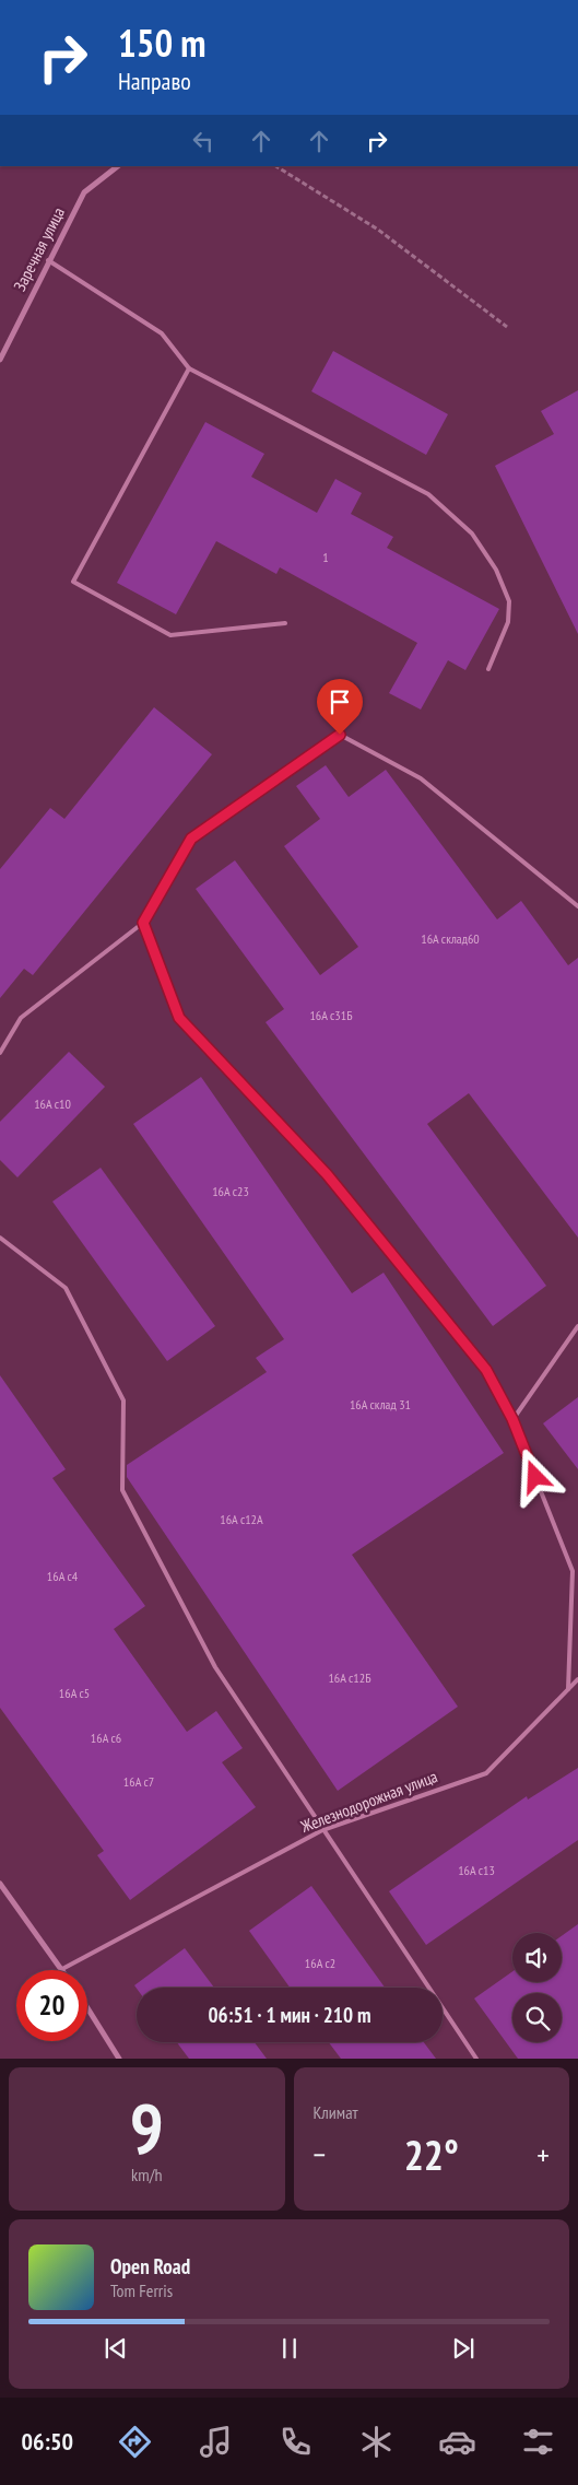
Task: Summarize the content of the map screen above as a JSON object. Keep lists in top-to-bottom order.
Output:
{
  "streets": {
    "street": ["Заречная улица"],
    "lane": ["Железнодорожная улица"]
  },
  "house_numbers": [
    "1",
    "16А склад60",
    "16А с31Б",
    "16А с10",
    "16А с23",
    "16А склад 31",
    "16А с12А",
    "16А с4",
    "16А с12Б",
    "16А с5",
    "16А с6",
    "16А с7",
    "16А с13",
    "16А с2"
  ],
  "page": {
    "turn": ["150 m", "Направо"],
    "limit": "20",
    "trip": "06:51 · 1 мин · 210 m",
    "tile": [
      ["9", "km/h"],
      "Климат"
    ],
    "heat": ["−", "22°", "+"],
    "song": ["Open Road", "Tom Ferris"],
    "tabs": "06:50"
  }
}
